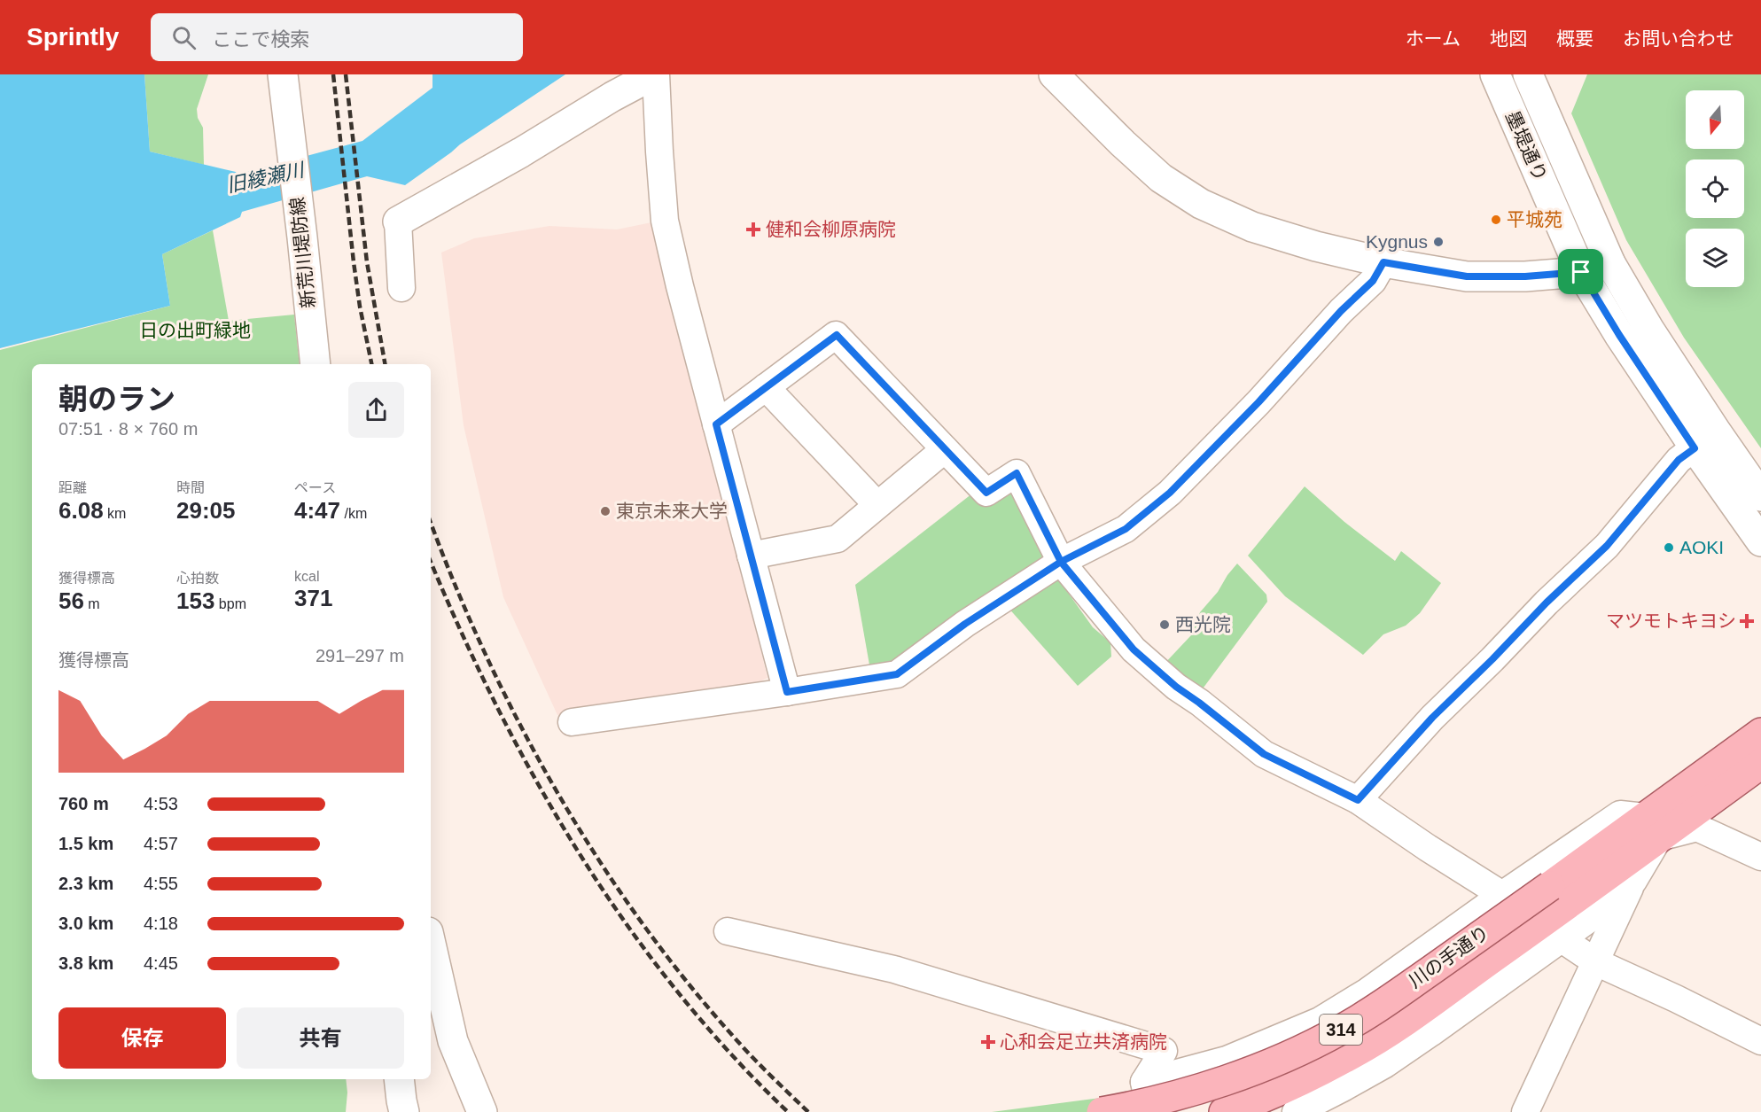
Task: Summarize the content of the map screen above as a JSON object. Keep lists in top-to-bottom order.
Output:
{
  "streets": {
    "main road": [
      "墨堤通り",
      "新荒川堤防線",
      "川の手通り",
      "314"
    ]
  },
  "water": ["旧綾瀬川"],
  "parks": ["日の出町緑地"],
  "places": {
    "other": [
      "平城苑",
      "Kygnus",
      "東京未来大学",
      "AOKI",
      "西光院"
    ],
    "health": ["健和会柳原病院", "マツモトキヨシ", "心和会足立共済病院"]
  },
  "north": "bottom",
  "page": {
    "header": "Sprintly",
    "search": "ここで検索",
    "nav": [
      "ホーム",
      "地図",
      "概要",
      "お問い合わせ"
    ],
    "heading": ["朝のラン", "07:51 · 8 × 760 m"],
    "stats": [
      ["距離", "6.08 km"],
      ["時間", "29:05"],
      ["ペース", "4:47 /km"],
      ["獲得標高", "56 m"],
      ["心拍数", "153 bpm"],
      ["kcal", "371"]
    ],
    "chart": ["獲得標高", "291–297 m"],
    "list": [
      {
        "name": "760 m",
        "note": "4:53"
      },
      {
        "name": "1.5 km",
        "note": "4:57"
      },
      {
        "name": "2.3 km",
        "note": "4:55"
      },
      {
        "name": "3.0 km",
        "note": "4:18"
      },
      {
        "name": "3.8 km",
        "note": "4:45"
      }
    ],
    "buttons": ["保存", "共有"]
  }
}
